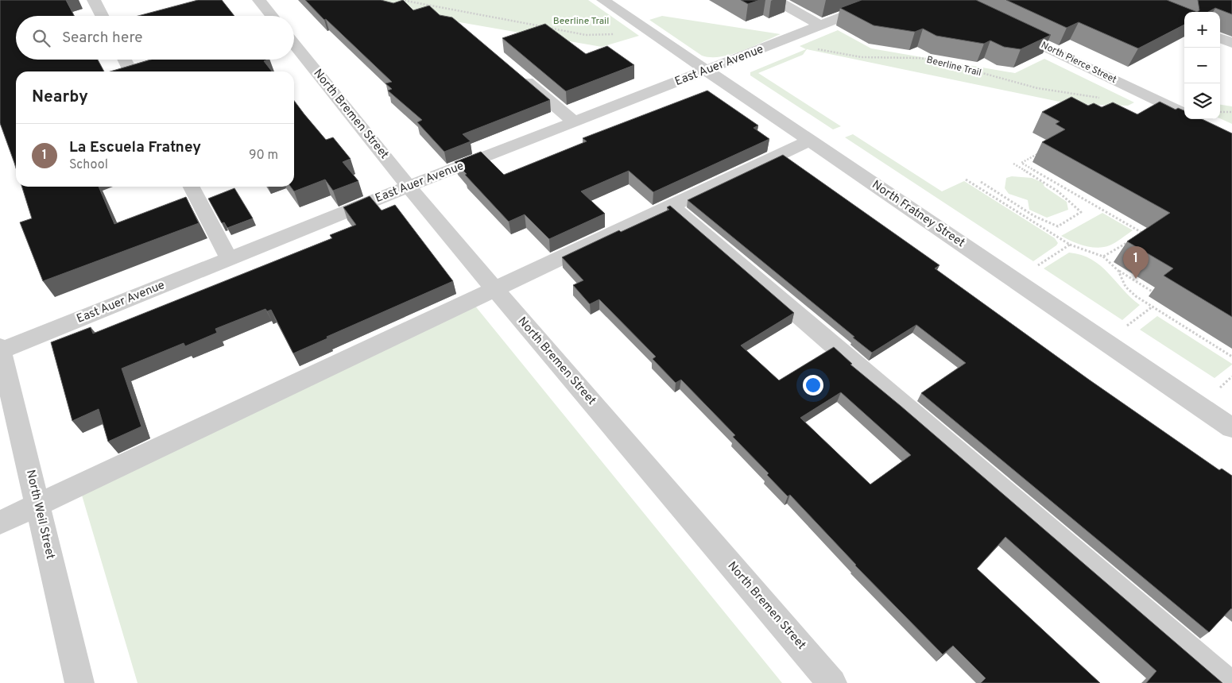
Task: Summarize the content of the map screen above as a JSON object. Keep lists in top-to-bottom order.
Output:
{
  "streets": {
    "street": [
      "North Pierce Street",
      "East Auer Avenue",
      "North Bremen Street",
      "North Fratney Street",
      "North Weil Street"
    ],
    "path": ["Beerline Trail"]
  },
  "crossings": [
    ["East Auer Avenue", "Beerline Trail"],
    ["East Auer Avenue", "North Bremen Street"],
    ["East Auer Avenue", "North Fratney Street"],
    ["East Auer Avenue", "North Weil Street"]
  ],
  "parks": ["Beerline Trail"],
  "page": {
    "map_buttons": ["+", "−"],
    "search": "Search here",
    "heading": "Nearby",
    "list": [
      {
        "mark": "1",
        "name": "La Escuela Fratney",
        "note": "School",
        "value": "90 m"
      }
    ],
    "pins": "1"
  }
}
